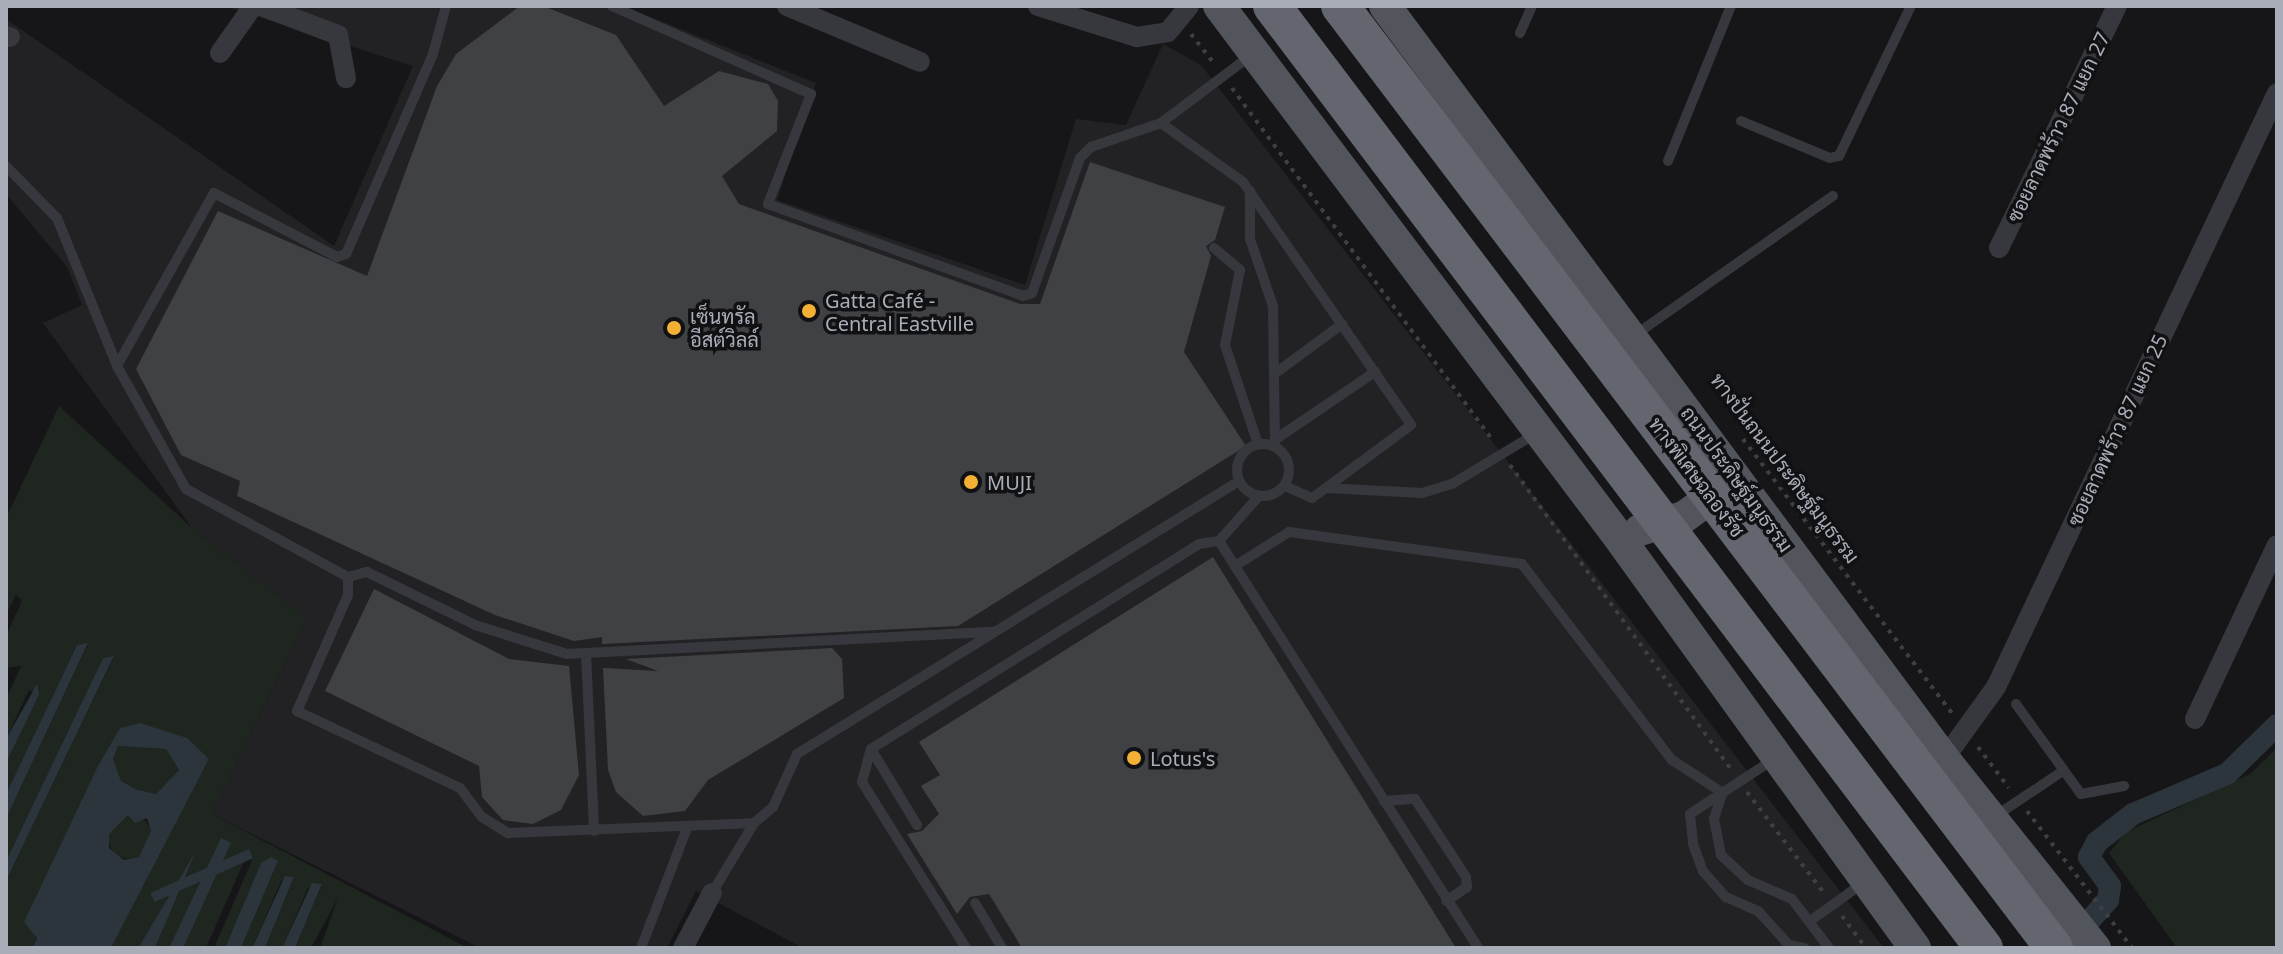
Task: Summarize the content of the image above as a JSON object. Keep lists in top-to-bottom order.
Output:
{
  "streets": {
    "highway": ["ทางพิเศษฉลองรัช"],
    "main road": ["ถนนประดิษฐ์มนูธรรม"],
    "street": ["ซอยลาดพร้าว 87 แยก 27", "ซอยลาดพร้าว 87 แยก 25"],
    "path": ["ทางปั่นถนนประดิษฐ์มนูธรรม"]
  },
  "crossings": [
    ["ซอยลาดพร้าว 87 แยก 25", "ทางปั่นถนนประดิษฐ์มนูธรรม"],
    ["ซอยลาดพร้าว 87 แยก 25", "ถนนประดิษฐ์มนูธรรม"],
    ["ทางปั่นถนนประดิษฐ์มนูธรรม", "ทางพิเศษฉลองรัช"],
    ["ทางปั่นถนนประดิษฐ์มนูธรรม", "ถนนประดิษฐ์มนูธรรม"],
    ["ทางพิเศษฉลองรัช", "ถนนประดิษฐ์มนูธรรม"]
  ],
  "places": [
    "Gatta Café - Central Eastville",
    "เซ็นทรัล อีสต์วิลล์",
    "MUJI",
    "Lotus's"
  ]
}
